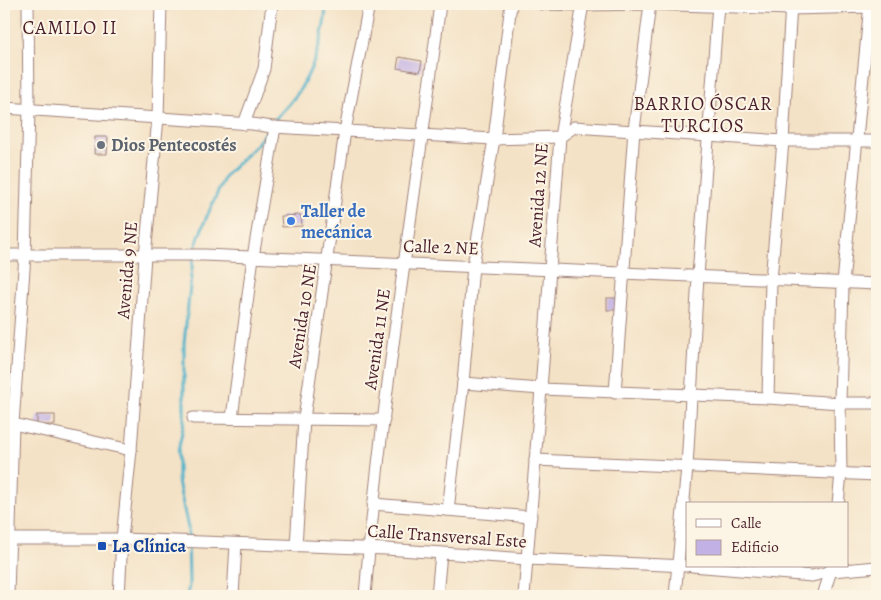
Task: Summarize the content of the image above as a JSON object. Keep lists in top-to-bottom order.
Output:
{
  "streets": {
    "street": [
      "Avenida 12 NE",
      "Calle 2 NE",
      "Avenida 9 NE",
      "Avenida 10 NE",
      "Avenida 11 NE",
      "Calle Transversal Este"
    ]
  },
  "crossings": [
    ["Avenida 12 NE", "Calle 2 NE"],
    ["Avenida 12 NE", "Calle Transversal Este"],
    ["Calle 2 NE", "Avenida 9 NE"],
    ["Calle 2 NE", "Avenida 10 NE"],
    ["Calle 2 NE", "Avenida 11 NE"],
    ["Avenida 9 NE", "Calle Transversal Este"],
    ["Avenida 10 NE", "Calle Transversal Este"],
    ["Avenida 11 NE", "Calle Transversal Este"]
  ],
  "districts": ["CAMILO II", "BARRIO ÓSCAR TURCIOS"],
  "places": {
    "other": ["Dios Pentecostés", "Taller de mecánica"],
    "transit": ["La Clínica"]
  },
  "legend": ["Calle", "Edificio"]
}
